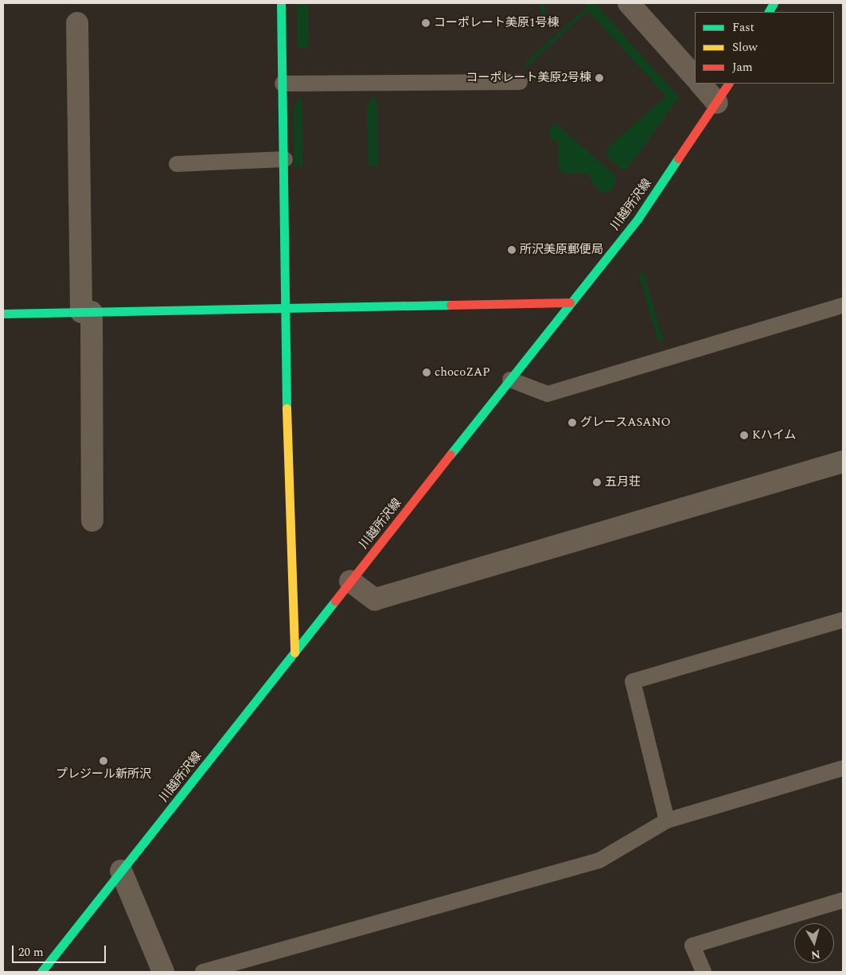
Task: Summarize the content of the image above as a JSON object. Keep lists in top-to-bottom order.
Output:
{
  "streets": {
    "street": ["川越所沢線"]
  },
  "places": [
    "コーポレート美原1号棟",
    "コーポレート美原2号棟",
    "所沢美原郵便局",
    "chocoZAP",
    "グレースASANO",
    "Kハイム",
    "五月荘",
    "プレジール新所沢"
  ],
  "legend": ["Fast", "Slow", "Jam"],
  "scale_bar": "20 m",
  "north": "bottom"
}
